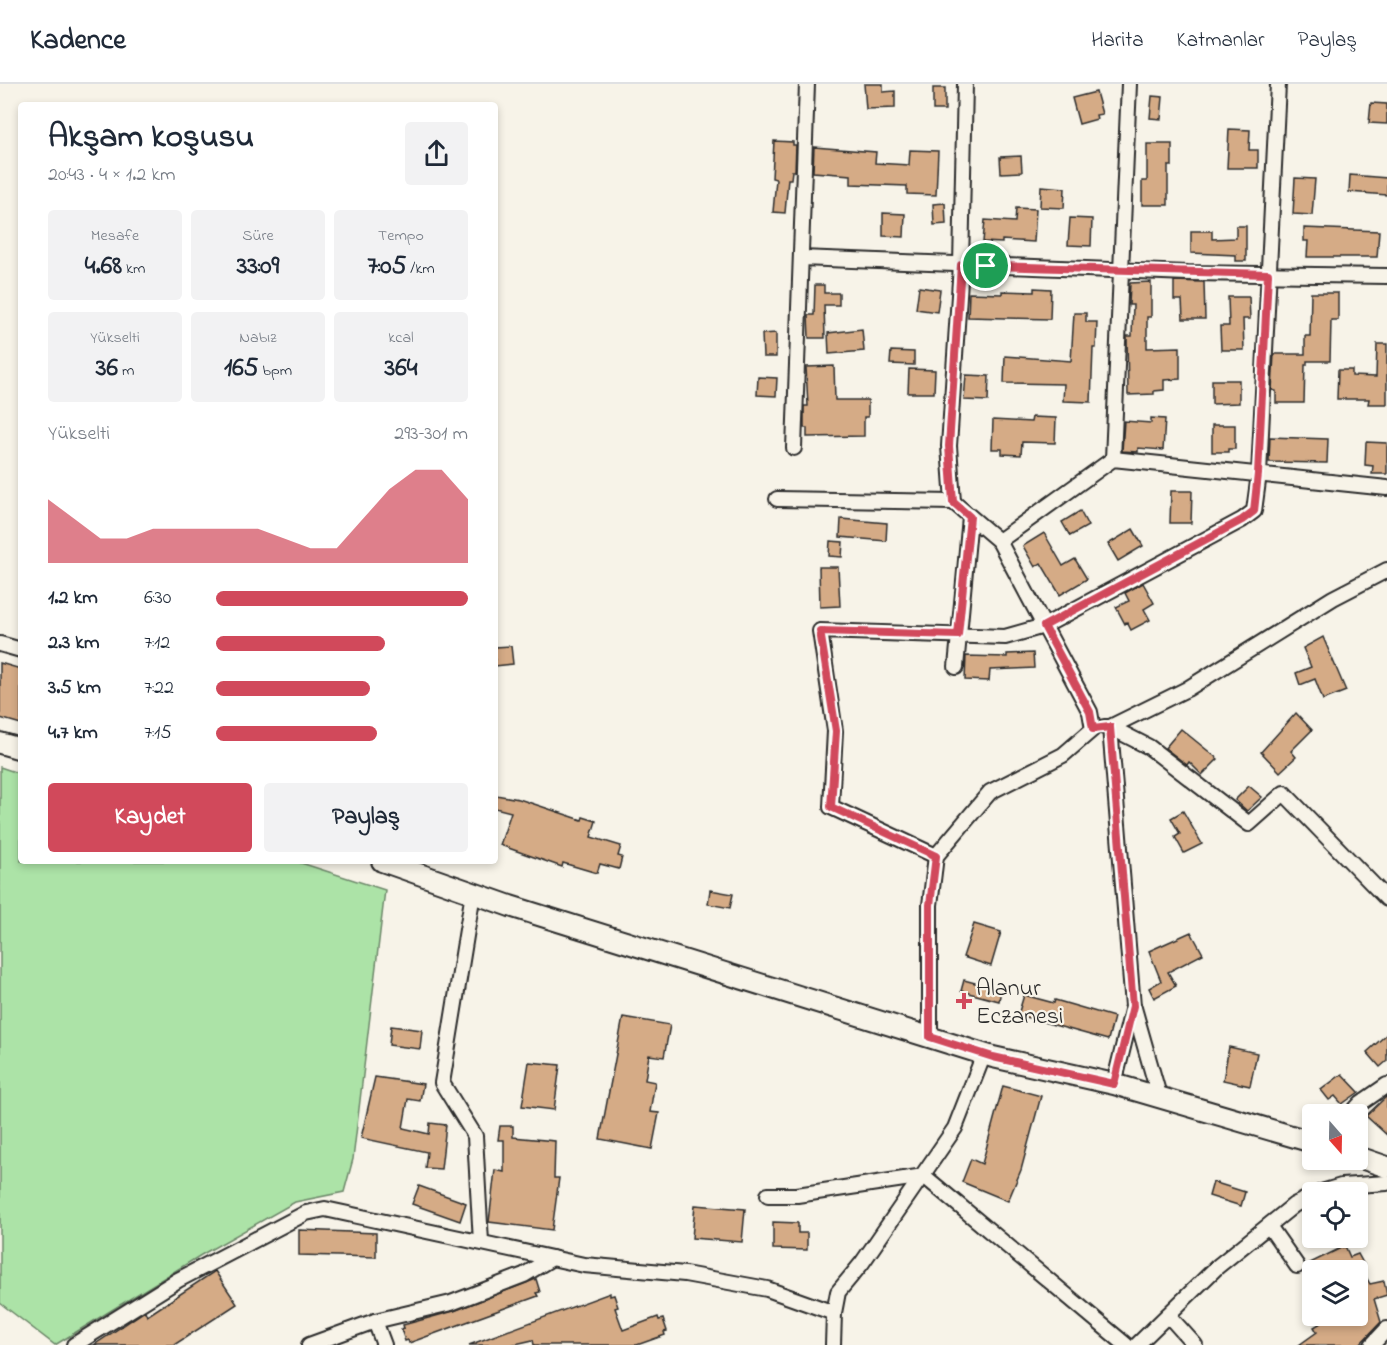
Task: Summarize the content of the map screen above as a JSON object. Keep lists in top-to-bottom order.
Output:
{
  "places": {
    "health": ["Alanur Eczanesi"]
  },
  "north": "bottom",
  "page": {
    "header": "Kadence",
    "nav": ["Harita", "Katmanlar", "Paylaş"],
    "heading": ["Akşam koşusu", "20:43 · 4 × 1.2 km"],
    "stats": [
      ["Mesafe", "4.68 km"],
      ["Süre", "33:09"],
      ["Tempo", "7:05 /km"],
      ["Yükselti", "36 m"],
      ["Nabız", "165 bpm"],
      ["kcal", "364"]
    ],
    "chart": ["Yükselti", "293–301 m"],
    "list": [
      {
        "name": "1.2 km",
        "note": "6:30"
      },
      {
        "name": "2.3 km",
        "note": "7:12"
      },
      {
        "name": "3.5 km",
        "note": "7:22"
      },
      {
        "name": "4.7 km",
        "note": "7:15"
      }
    ],
    "buttons": ["Kaydet", "Paylaş"]
  }
}
